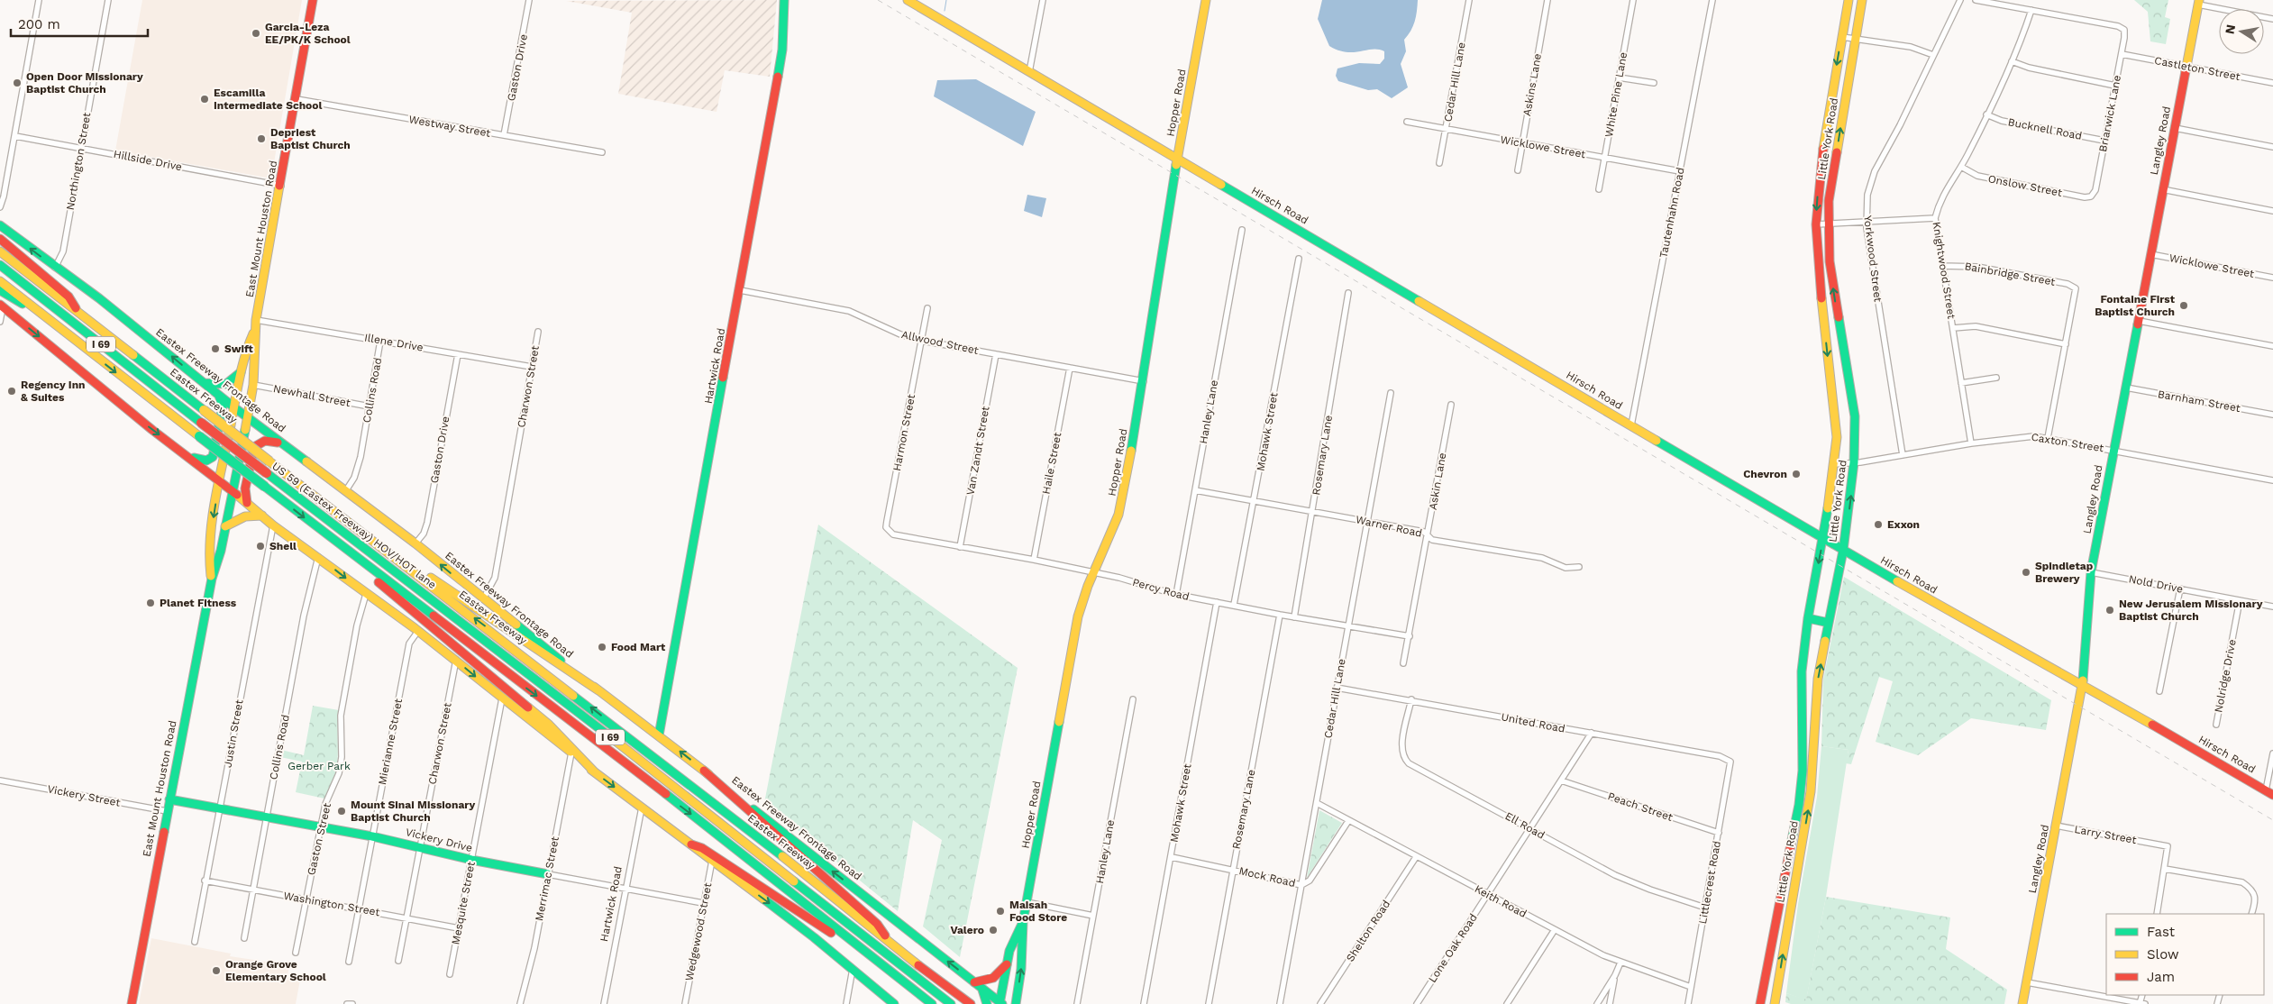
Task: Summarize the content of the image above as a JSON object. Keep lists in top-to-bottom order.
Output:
{
  "streets": {
    "main road": [
      "Hopper Road",
      "Little York Road",
      "Langley Road",
      "Hirsch Road",
      "East Mount Houston Road",
      "I 69",
      "Hartwick Road",
      "Eastex Freeway Frontage Road",
      "Eastex Freeway",
      "US 59 (Eastex Freeway) HOV/HOT lane",
      "Vickery Drive"
    ],
    "street": [
      "Gaston Drive",
      "Castleton Street",
      "Cedar Hill Lane",
      "Askins Lane",
      "White Pine Lane",
      "Briarwick Lane",
      "Westway Street",
      "Bucknell Road",
      "Wicklowe Street",
      "Hillside Drive",
      "Northington Street",
      "Onslow Street",
      "Tautenhahn Road",
      "Yorkwood Street",
      "Knightwood Street",
      "Bainbridge Street",
      "Illene Drive",
      "Allwood Street",
      "Charwon Street",
      "Collins Road",
      "Newhall Street",
      "Barnham Street",
      "Hanley Lane",
      "Mohawk Street",
      "Harmon Street",
      "Caxton Street",
      "Van Zandt Street",
      "Rosemary Lane",
      "Haile Street",
      "Askin Lane",
      "Warner Road",
      "Nold Drive",
      "Percy Road",
      "Nolridge Drive",
      "United Road",
      "Justin Street",
      "Mierianne Street",
      "Vickery Street",
      "Peach Street",
      "Ell Road",
      "Larry Street",
      "Gaston Street",
      "Mock Road",
      "Merrimac Street",
      "Littlecrest Road",
      "Keith Road",
      "Mesquite Street",
      "Washington Street",
      "Shelton Road",
      "Wedgewood Street",
      "Lone Oak Road"
    ]
  },
  "crossings": [
    ["Gaston Drive", "Westway Street"],
    ["Gaston Drive", "Illene Drive"],
    ["Gaston Drive", "Eastex Freeway Frontage Road"],
    ["Castleton Street", "Briarwick Lane"],
    ["Castleton Street", "Langley Road"],
    ["Cedar Hill Lane", "Wicklowe Street"],
    ["Cedar Hill Lane", "Warner Road"],
    ["Cedar Hill Lane", "Percy Road"],
    ["Cedar Hill Lane", "United Road"],
    ["Cedar Hill Lane", "Mock Road"],
    ["Cedar Hill Lane", "Keith Road"],
    ["Askins Lane", "Wicklowe Street"],
    ["White Pine Lane", "Wicklowe Street"],
    ["Hopper Road", "Hirsch Road"],
    ["Hopper Road", "Allwood Street"],
    ["Hopper Road", "Eastex Freeway Frontage Road"],
    ["Hopper Road", "Percy Road"],
    ["Briarwick Lane", "Bucknell Road"],
    ["Briarwick Lane", "Onslow Street"],
    ["Briarwick Lane", "Knightwood Street"],
    ["Westway Street", "East Mount Houston Road"],
    ["Bucknell Road", "Knightwood Street"],
    ["Little York Road", "Hirsch Road"],
    ["Little York Road", "Caxton Street"],
    ["Langley Road", "Wicklowe Street"],
    ["Langley Road", "Hirsch Road"],
    ["Langley Road", "Barnham Street"],
    ["Langley Road", "Caxton Street"],
    ["Langley Road", "Nold Drive"],
    ["Langley Road", "Larry Street"],
    ["Wicklowe Street", "Tautenhahn Road"],
    ["Hillside Drive", "Northington Street"],
    ["Hillside Drive", "East Mount Houston Road"],
    ["Northington Street", "Eastex Freeway Frontage Road"],
    ["Onslow Street", "Knightwood Street"],
    ["Hirsch Road", "Tautenhahn Road"],
    ["East Mount Houston Road", "Illene Drive"],
    ["East Mount Houston Road", "Eastex Freeway Frontage Road"],
    ["East Mount Houston Road", "Newhall Street"],
    ["East Mount Houston Road", "Vickery Street"],
    ["East Mount Houston Road", "Vickery Drive"],
    ["Yorkwood Street", "Caxton Street"],
    ["Knightwood Street", "Bainbridge Street"],
    ["Knightwood Street", "Caxton Street"],
    ["Illene Drive", "Charwon Street"],
    ["Illene Drive", "Collins Road"],
    ["Allwood Street", "Hartwick Road"],
    ["Allwood Street", "Harmon Street"],
    ["Allwood Street", "Van Zandt Street"],
    ["Allwood Street", "Haile Street"],
    ["Hartwick Road", "Eastex Freeway Frontage Road"],
    ["Hartwick Road", "Vickery Drive"],
    ["Eastex Freeway Frontage Road", "Charwon Street"],
    ["Eastex Freeway Frontage Road", "Collins Road"],
    ["Charwon Street", "Vickery Drive"],
    ["Charwon Street", "Washington Street"],
    ["Collins Road", "Newhall Street"],
    ["Collins Road", "Vickery Drive"],
    ["Collins Road", "Washington Street"],
    ["Hanley Lane", "Warner Road"],
    ["Hanley Lane", "Percy Road"],
    ["Mohawk Street", "Warner Road"],
    ["Mohawk Street", "Percy Road"],
    ["Harmon Street", "Percy Road"],
    ["Van Zandt Street", "Percy Road"],
    ["Rosemary Lane", "Warner Road"],
    ["Rosemary Lane", "Percy Road"],
    ["Rosemary Lane", "Mock Road"],
    ["Haile Street", "Percy Road"],
    ["Askin Lane", "Warner Road"],
    ["Askin Lane", "Percy Road"],
    ["Nold Drive", "Nolridge Drive"],
    ["United Road", "Ell Road"],
    ["United Road", "Littlecrest Road"],
    ["United Road", "Lone Oak Road"],
    ["Justin Street", "Vickery Drive"],
    ["Justin Street", "Washington Street"],
    ["Mierianne Street", "Vickery Drive"],
    ["Mierianne Street", "Washington Street"],
    ["Peach Street", "Littlecrest Road"],
    ["Peach Street", "Lone Oak Road"],
    ["Ell Road", "Littlecrest Road"],
    ["Ell Road", "Lone Oak Road"],
    ["Gaston Street", "Vickery Drive"],
    ["Gaston Street", "Washington Street"],
    ["Vickery Drive", "Merrimac Street"],
    ["Vickery Drive", "Mesquite Street"],
    ["Vickery Drive", "Wedgewood Street"],
    ["Littlecrest Road", "Keith Road"],
    ["Keith Road", "Shelton Road"],
    ["Keith Road", "Lone Oak Road"],
    ["Mesquite Street", "Washington Street"]
  ],
  "parks": ["Gerber Park"],
  "places": [
    "Garcia-Leza EE/PK/K School",
    "Open Door Missionary Baptist Church",
    "Escamilla Intermediate School",
    "Depriest Baptist Church",
    "Fontaine First Baptist Church",
    "Swift",
    "Regency Inn & Suites",
    "Chevron",
    "Exxon",
    "Shell",
    "Spindletap Brewery",
    "Planet Fitness",
    "New Jerusalem Missionary Baptist Church",
    "Food Mart",
    "Mount Sinai Missionary Baptist Church",
    "Maisah Food Store",
    "Valero",
    "Orange Grove Elementary School"
  ],
  "legend": ["Fast", "Slow", "Jam"],
  "scale_bar": "200 m",
  "north": "left"
}
